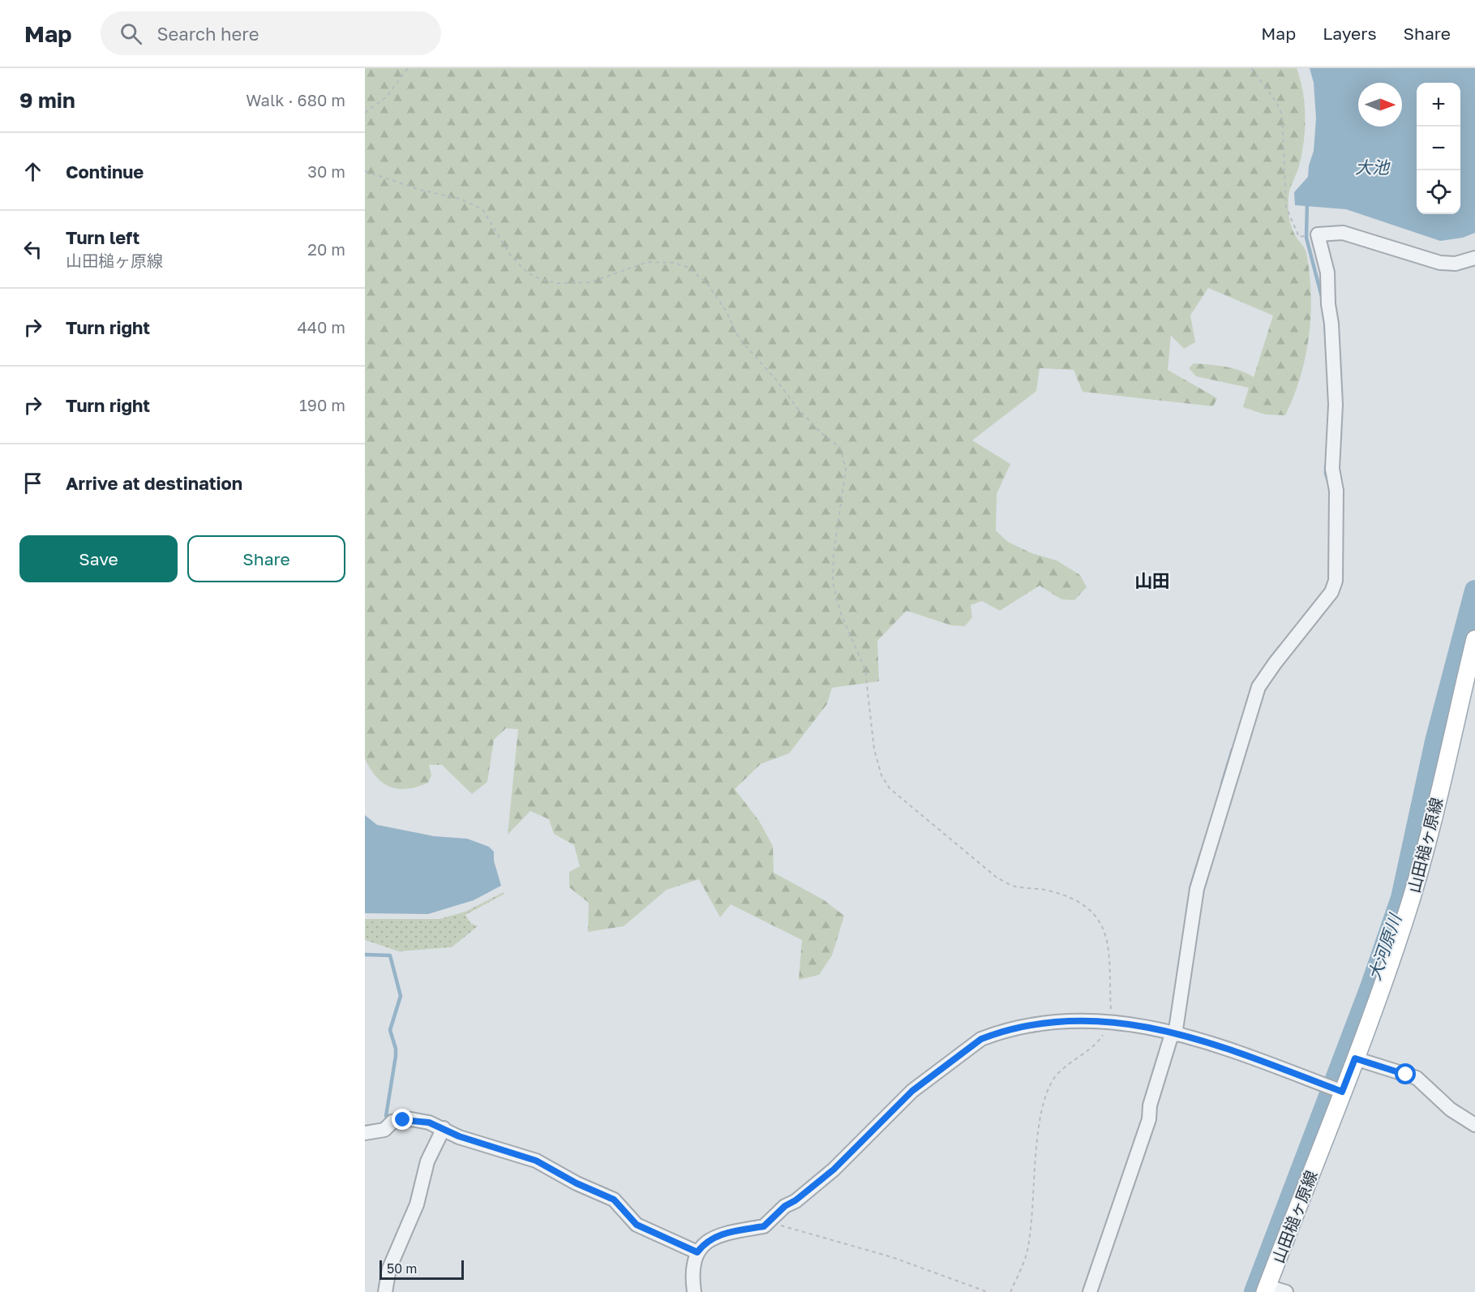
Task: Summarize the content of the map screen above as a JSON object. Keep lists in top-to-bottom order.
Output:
{
  "streets": {
    "main road": ["山田槌ヶ原線"]
  },
  "districts": ["山田"],
  "water": ["大池", "大河原川"],
  "scale_bar": "50 m",
  "north": "right",
  "page": {
    "header": "Map",
    "search": "Search here",
    "nav": ["Map", "Layers", "Share"],
    "heading": ["9 min", "Walk · 680 m"],
    "map_buttons": ["+", "−"],
    "list": [
      ["Continue", "30 m"],
      ["Turn left", "山田槌ヶ原線", "20 m"],
      ["Turn right", "440 m"],
      ["Turn right", "190 m"],
      "Arrive at destination"
    ],
    "buttons": ["Save", "Share"],
    "scale": "50 m"
  }
}
